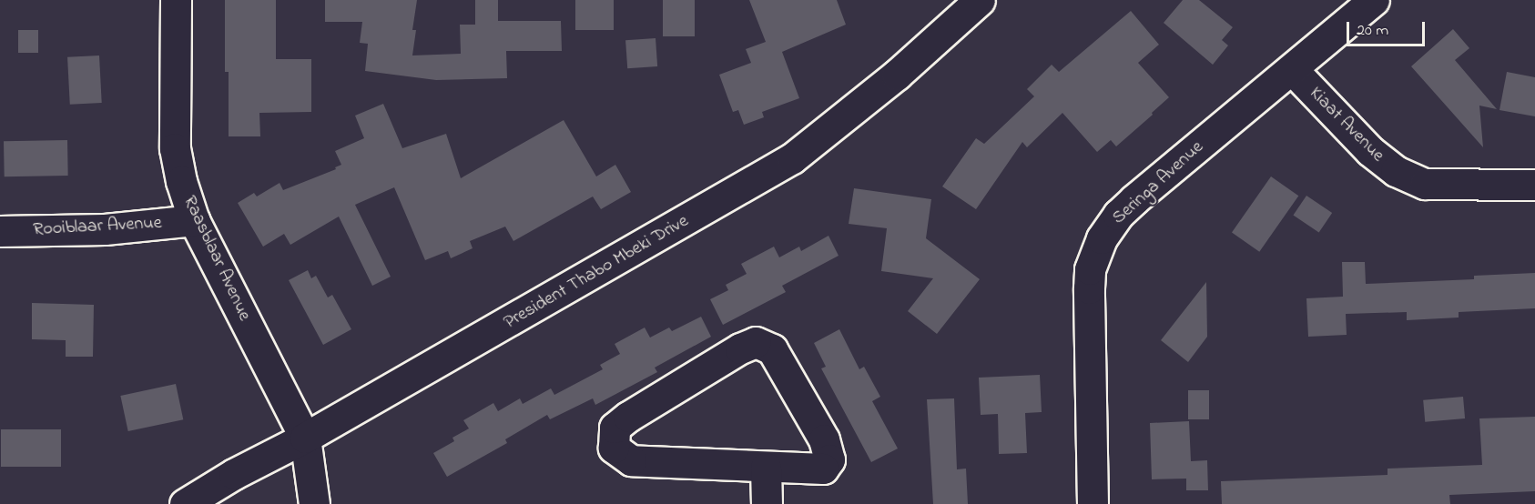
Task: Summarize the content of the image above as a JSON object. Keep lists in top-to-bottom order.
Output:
{
  "streets": {
    "street": [
      "Kiaat Avenue",
      "Seringa Avenue",
      "Rooiblaar Avenue",
      "Raasblaar Avenue",
      "President Thabo Mbeki Drive"
    ]
  },
  "crossings": [
    ["Kiaat Avenue", "Seringa Avenue"],
    ["Rooiblaar Avenue", "Raasblaar Avenue"],
    ["Raasblaar Avenue", "President Thabo Mbeki Drive"]
  ],
  "scale_bar": "20 m"
}
